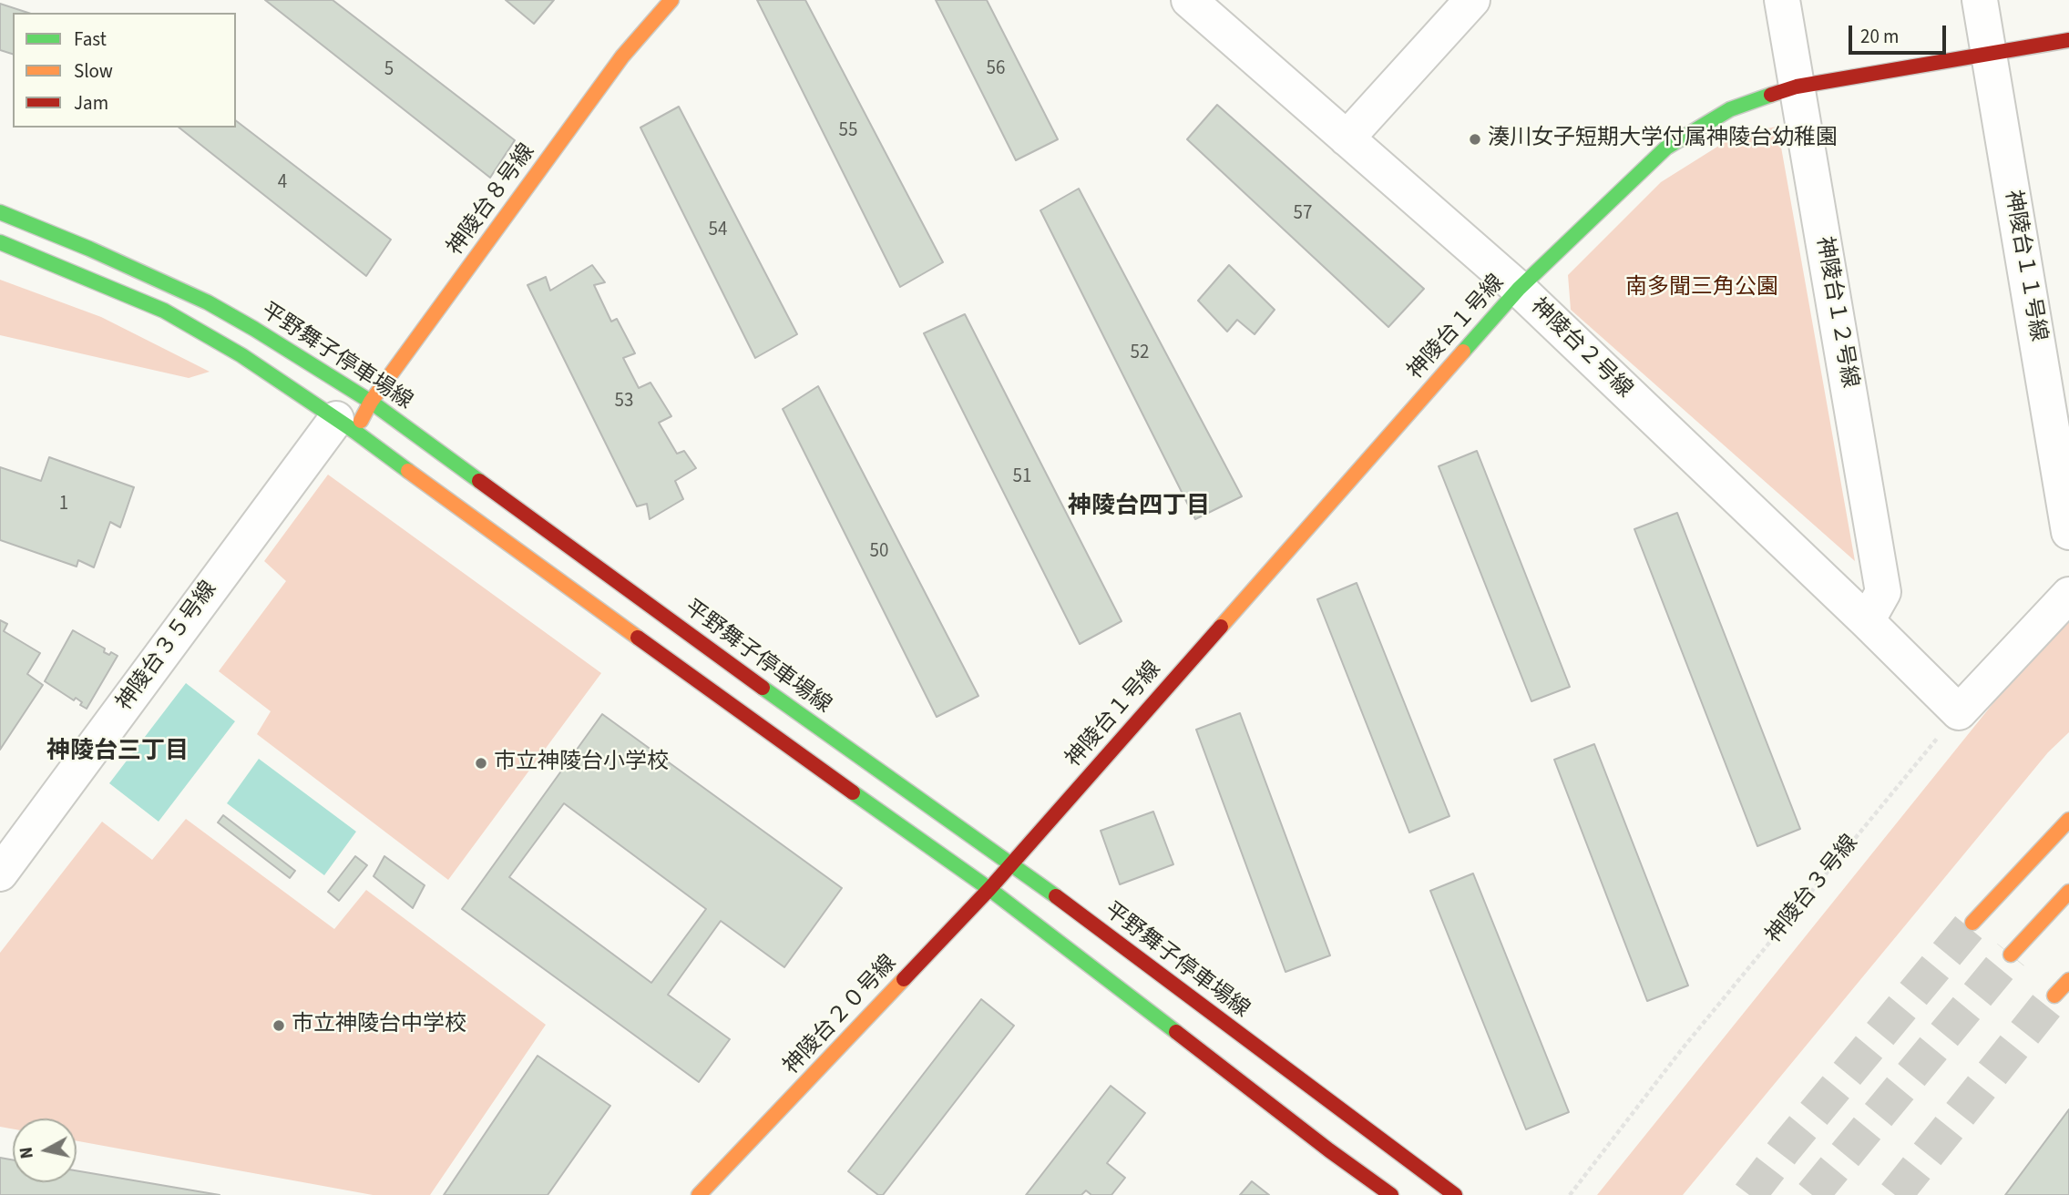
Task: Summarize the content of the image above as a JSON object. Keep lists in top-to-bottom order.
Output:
{
  "streets": {
    "main road": [
      "神陵台８号線",
      "神陵台１号線",
      "平野舞子停車場線",
      "神陵台２０号線"
    ],
    "street": [
      "神陵台１１号線",
      "神陵台１２号線",
      "神陵台２号線",
      "神陵台３５号線"
    ],
    "path": ["神陵台３号線"]
  },
  "crossings": [
    ["神陵台８号線", "平野舞子停車場線"],
    ["神陵台８号線", "神陵台３５号線"],
    ["神陵台１１号線", "神陵台１号線"],
    ["神陵台１２号線", "神陵台１号線"],
    ["神陵台１２号線", "神陵台２号線"],
    ["神陵台１号線", "神陵台２号線"],
    ["神陵台１号線", "平野舞子停車場線"],
    ["神陵台１号線", "神陵台２０号線"],
    ["神陵台２号線", "神陵台３号線"],
    ["平野舞子停車場線", "神陵台２０号線"]
  ],
  "districts": ["神陵台四丁目", "神陵台三丁目"],
  "parks": ["南多聞三角公園"],
  "places": ["湊川女子短期大学付属神陵台幼稚園", "市立神陵台小学校", "市立神陵台中学校"],
  "house_numbers": [
    "56",
    "5",
    "55",
    "4",
    "57",
    "54",
    "52",
    "53",
    "51",
    "1",
    "50"
  ],
  "legend": ["Fast", "Slow", "Jam"],
  "scale_bar": "20 m",
  "north": "left"
}
